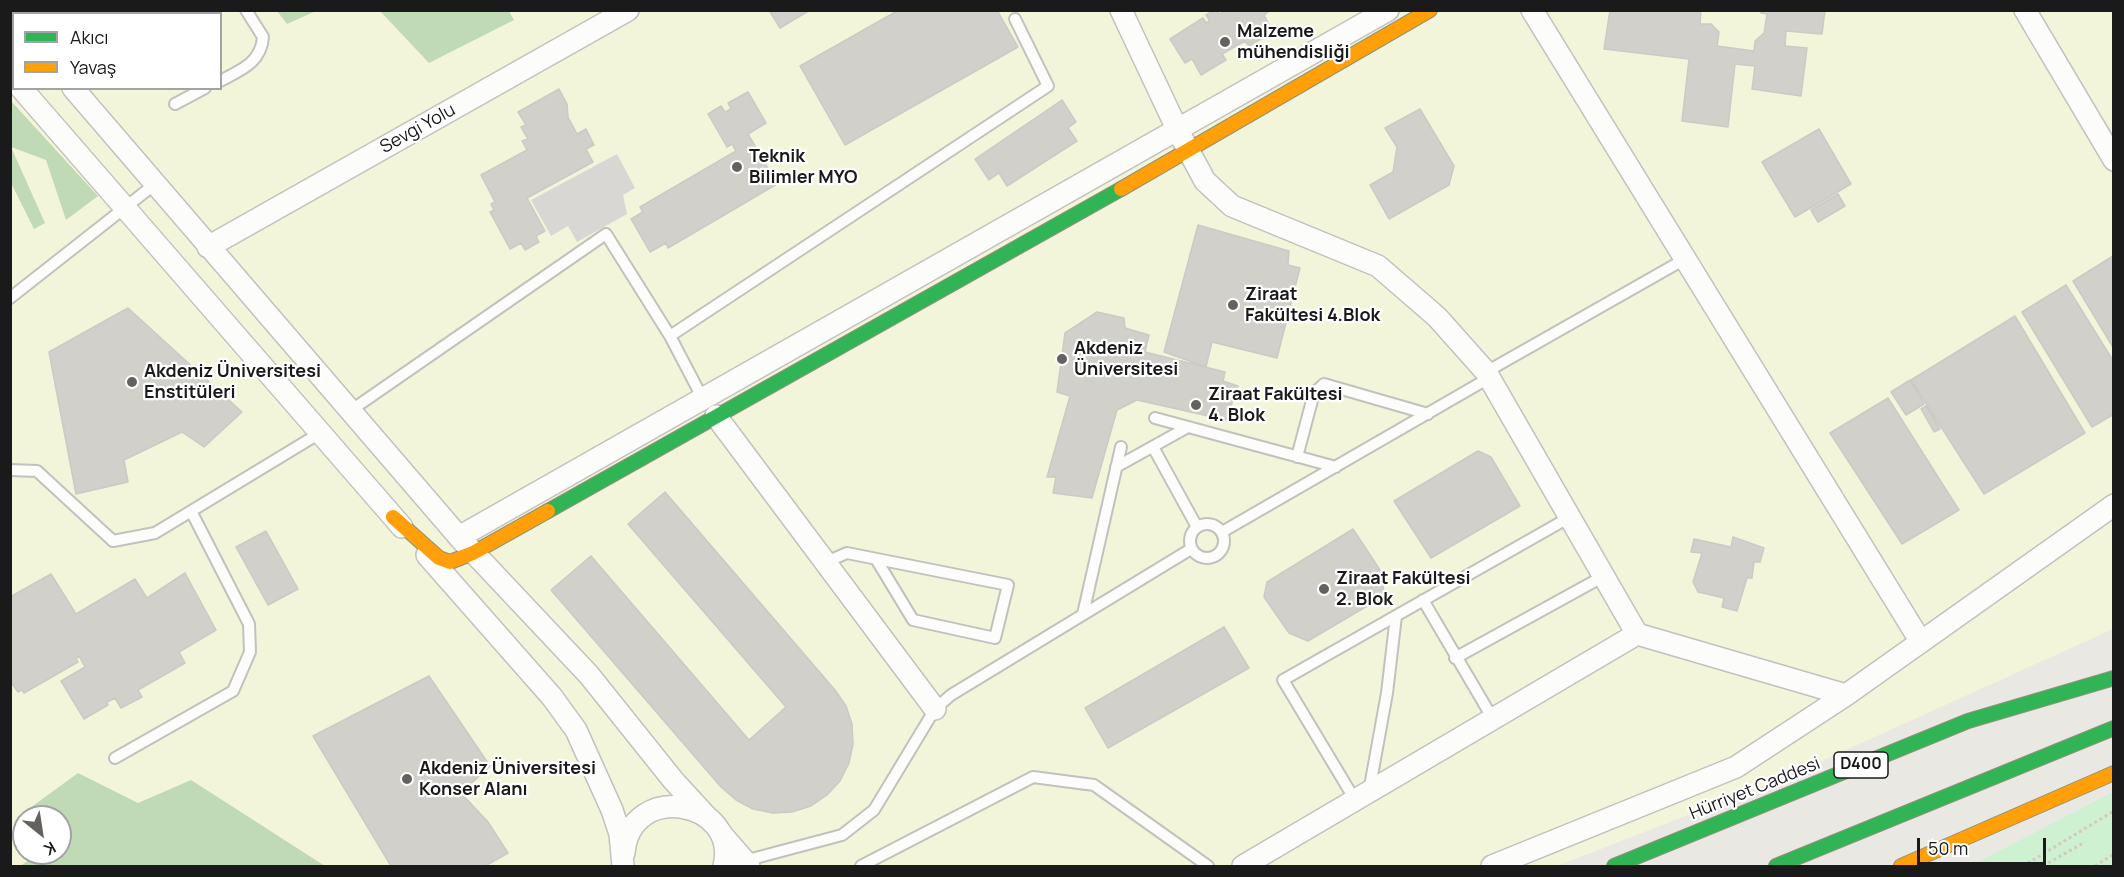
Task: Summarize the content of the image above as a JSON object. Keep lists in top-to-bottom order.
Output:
{
  "streets": {
    "main road": ["D400", "Hürriyet Caddesi"],
    "street": ["Sevgi Yolu"]
  },
  "places": [
    "Malzeme mühendisliği",
    "Teknik Bilimler MYO",
    "Ziraat Fakültesi 4.Blok",
    "Akdeniz Üniversitesi",
    "Akdeniz Üniversitesi Enstitüleri",
    "Ziraat Fakültesi 4. Blok",
    "Ziraat Fakültesi 2. Blok",
    "Akdeniz Üniversitesi Konser Alanı"
  ],
  "legend": ["Akıcı", "Yavaş"],
  "scale_bar": "50 m",
  "north": "bottom right"
}
